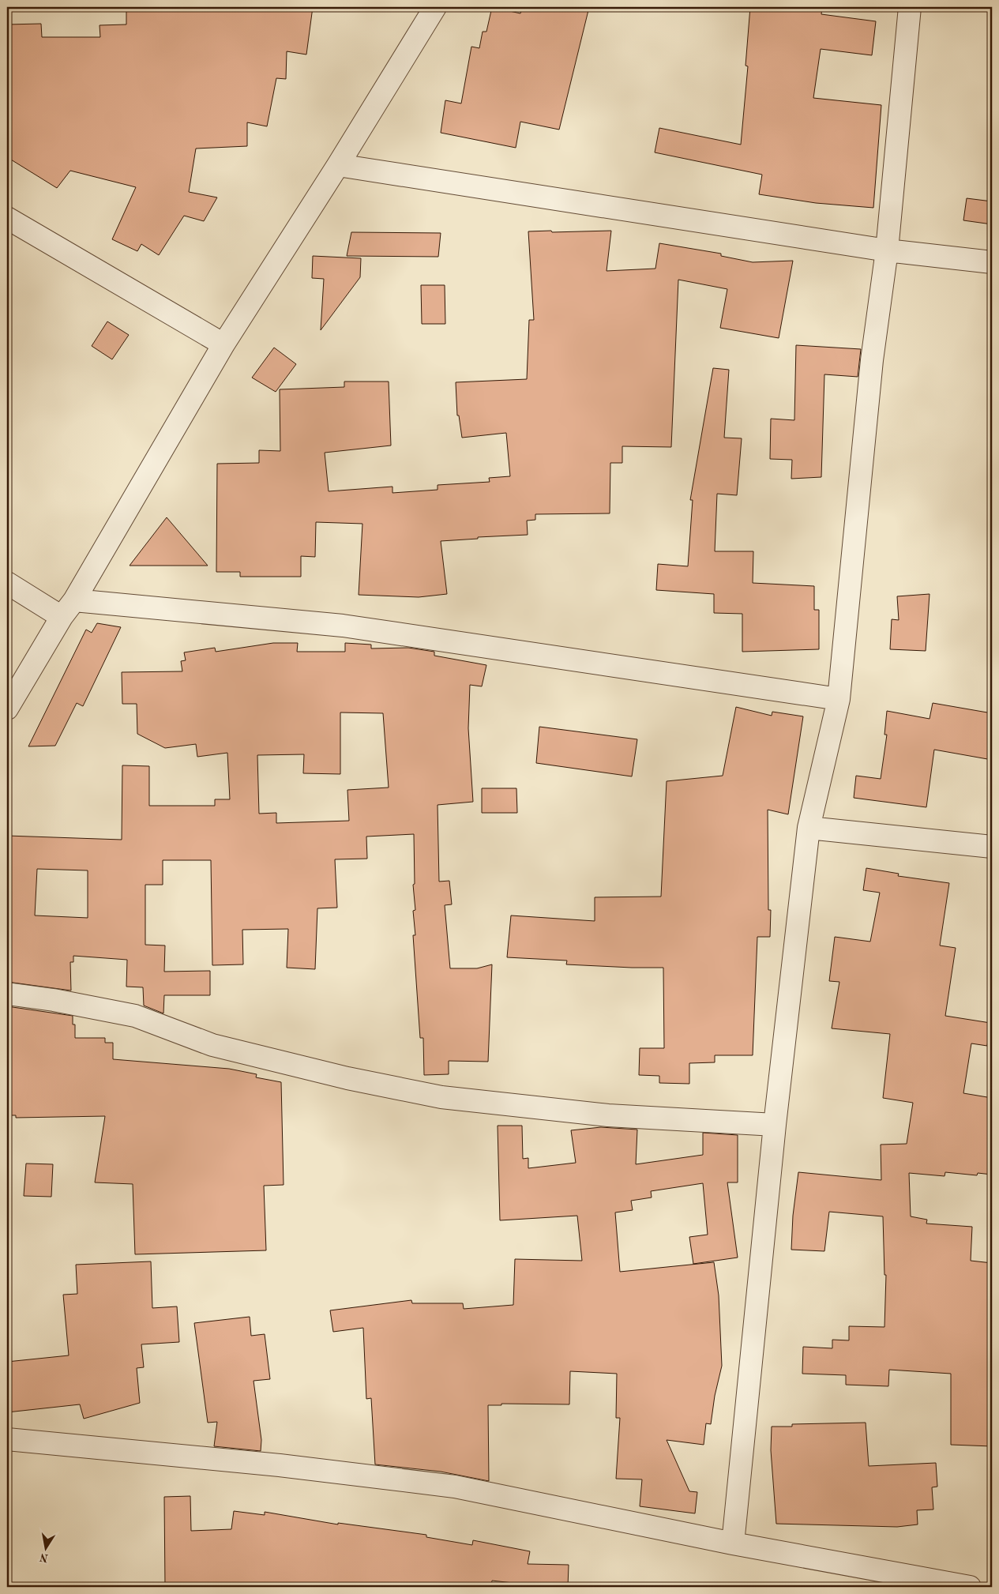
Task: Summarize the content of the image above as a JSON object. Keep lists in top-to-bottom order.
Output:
{
  "north": "bottom"
}
